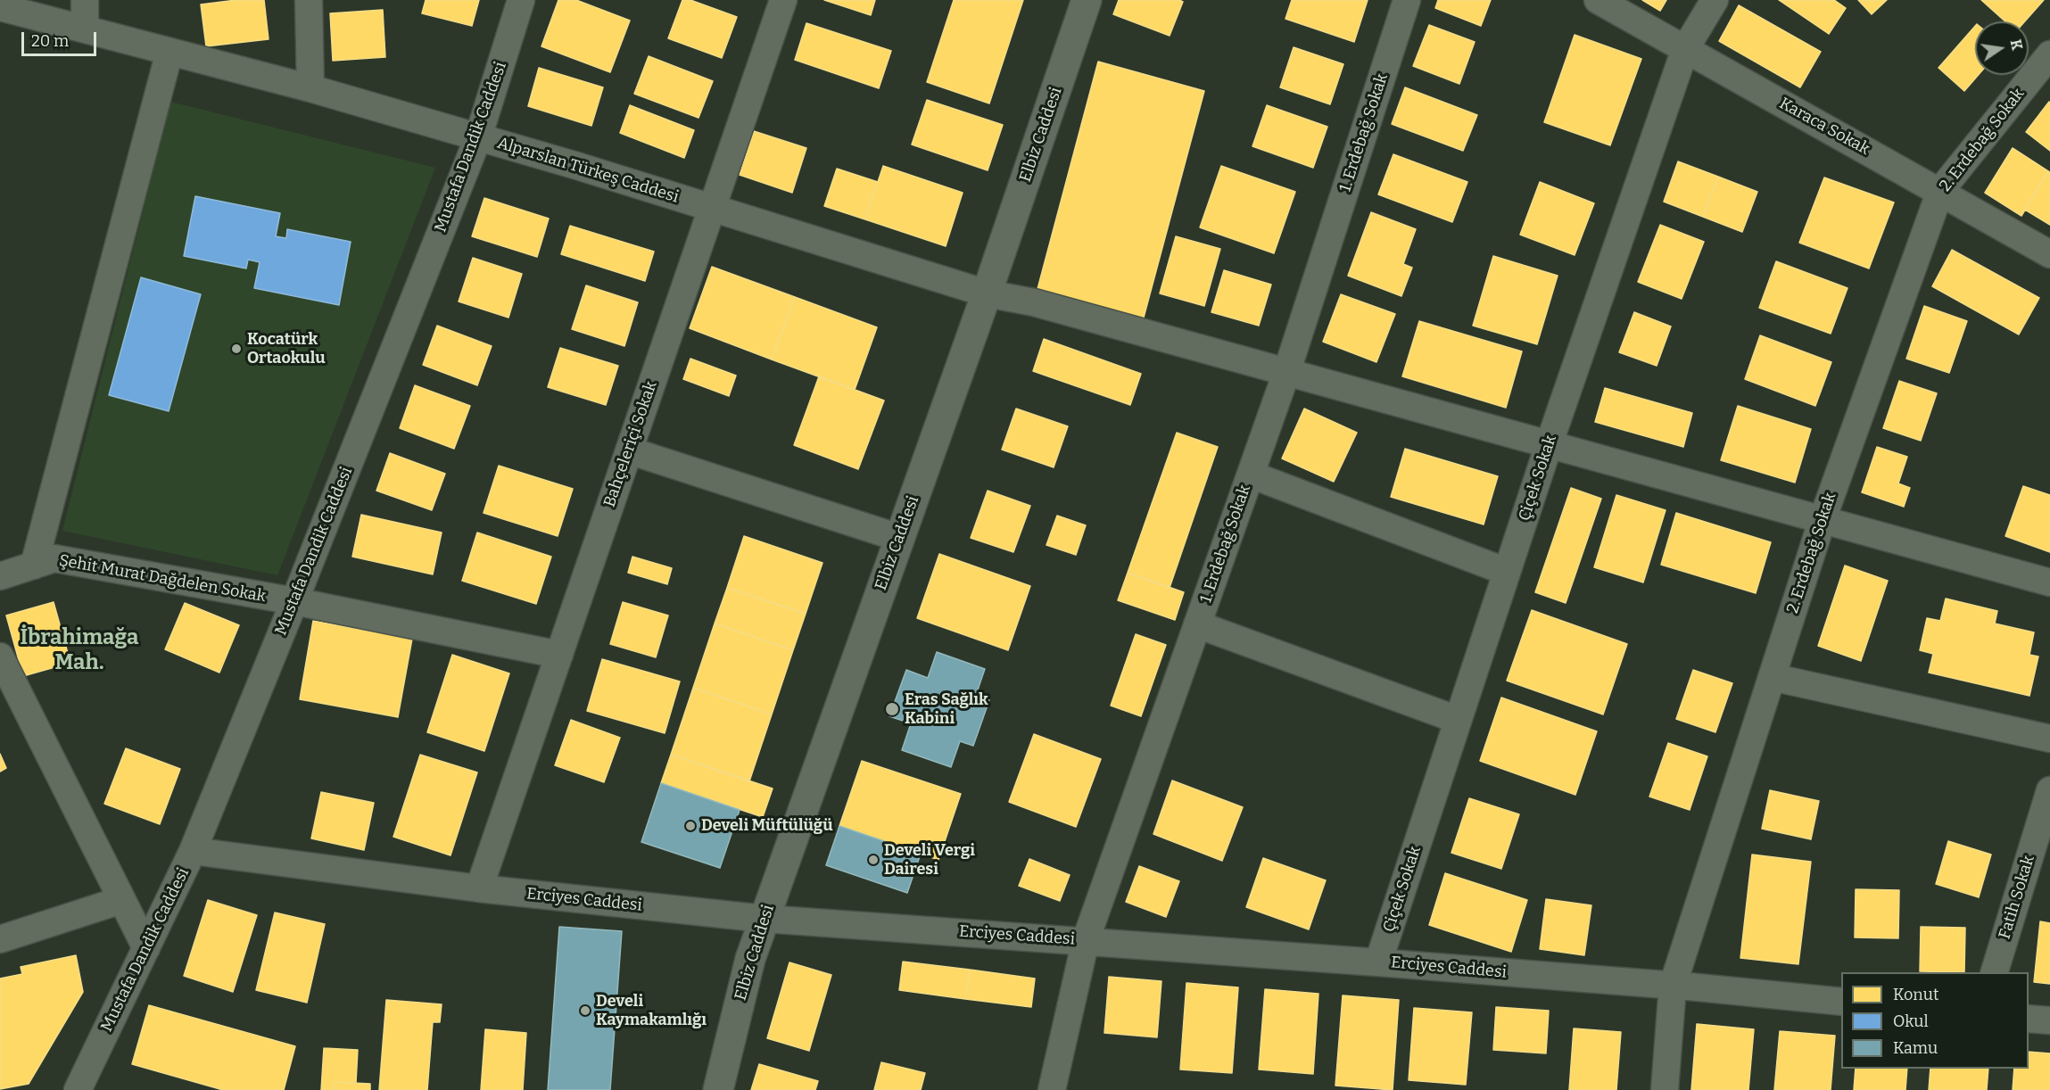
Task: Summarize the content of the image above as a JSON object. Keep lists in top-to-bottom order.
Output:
{
  "streets": {
    "street": [
      "Karaca Sokak",
      "1. Erdebağ Sokak",
      "Elbiz Caddesi",
      "2. Erdebağ Sokak",
      "Mustafa Dandik Caddesi",
      "Alparslan Türkeş Caddesi",
      "Bahçeleriçi Sokak",
      "Çiçek Sokak",
      "Şehit Murat Dağdelen Sokak",
      "Fatih Sokak",
      "Erciyes Caddesi"
    ]
  },
  "crossings": [
    ["Karaca Sokak", "2. Erdebağ Sokak"],
    ["Karaca Sokak", "Çiçek Sokak"],
    ["1. Erdebağ Sokak", "Alparslan Türkeş Caddesi"],
    ["1. Erdebağ Sokak", "Erciyes Caddesi"],
    ["Elbiz Caddesi", "Alparslan Türkeş Caddesi"],
    ["Elbiz Caddesi", "Erciyes Caddesi"],
    ["2. Erdebağ Sokak", "Alparslan Türkeş Caddesi"],
    ["2. Erdebağ Sokak", "Erciyes Caddesi"],
    ["Mustafa Dandik Caddesi", "Alparslan Türkeş Caddesi"],
    ["Mustafa Dandik Caddesi", "Şehit Murat Dağdelen Sokak"],
    ["Mustafa Dandik Caddesi", "Erciyes Caddesi"],
    ["Alparslan Türkeş Caddesi", "Bahçeleriçi Sokak"],
    ["Alparslan Türkeş Caddesi", "Çiçek Sokak"],
    ["Bahçeleriçi Sokak", "Şehit Murat Dağdelen Sokak"],
    ["Bahçeleriçi Sokak", "Erciyes Caddesi"],
    ["Çiçek Sokak", "Erciyes Caddesi"]
  ],
  "districts": ["İbrahimağa Mah."],
  "places": [
    "Kocatürk Ortaokulu",
    "Eras Sağlık Kabini",
    "Develi Müftülüğü",
    "Develi Vergi Dairesi",
    "Develi Kaymakamlığı"
  ],
  "legend": ["Konut", "Okul", "Kamu"],
  "scale_bar": "20 m",
  "north": "right"
}
